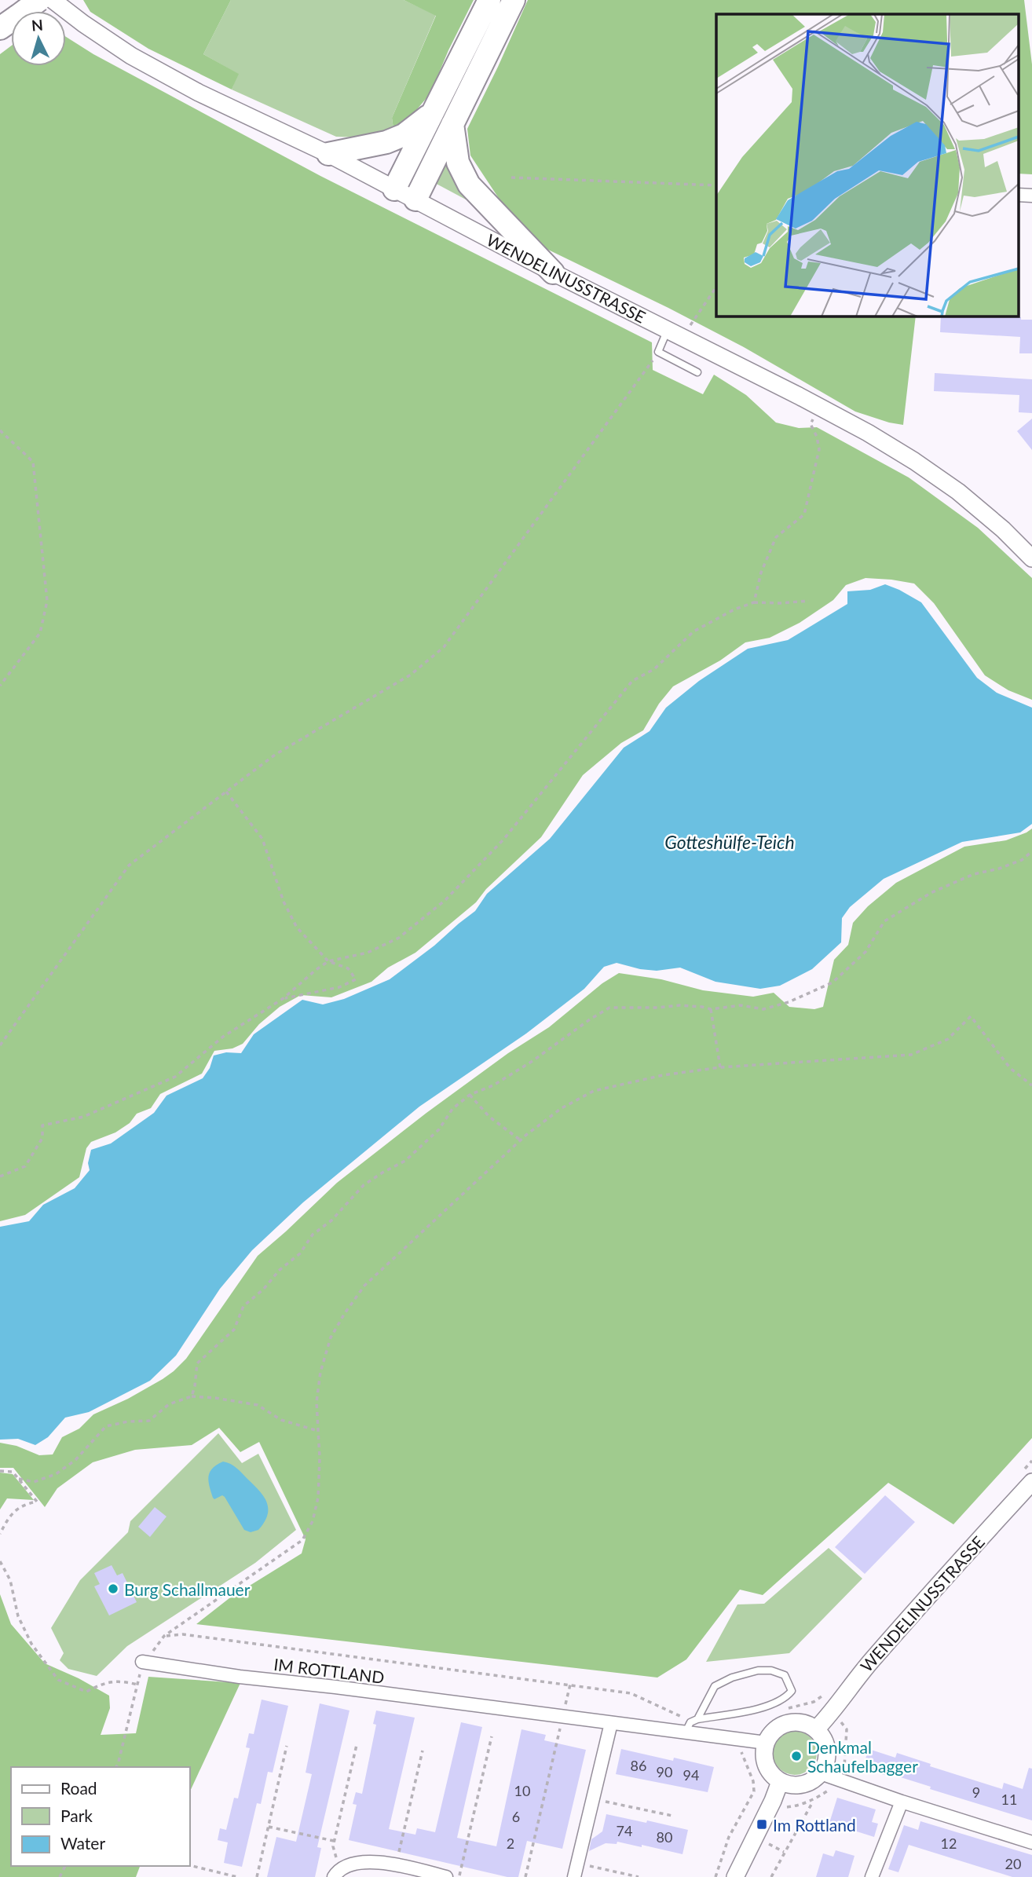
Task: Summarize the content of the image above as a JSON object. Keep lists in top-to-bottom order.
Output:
{
  "streets": {
    "main road": ["WENDELINUSSTRASSE"],
    "street": ["IM ROTTLAND"]
  },
  "crossings": [
    ["WENDELINUSSTRASSE", "IM ROTTLAND"]
  ],
  "water": ["Gotteshülfe-Teich"],
  "places": {
    "other": ["Burg Schallmauer", "Denkmal Schaufelbagger"],
    "transit": ["Im Rottland"]
  },
  "house_numbers": [
    "86",
    "90",
    "94",
    "10",
    "9",
    "11",
    "6",
    "74",
    "80",
    "2",
    "12",
    "20"
  ],
  "legend": ["Road", "Park", "Water"],
  "north": "top"
}
